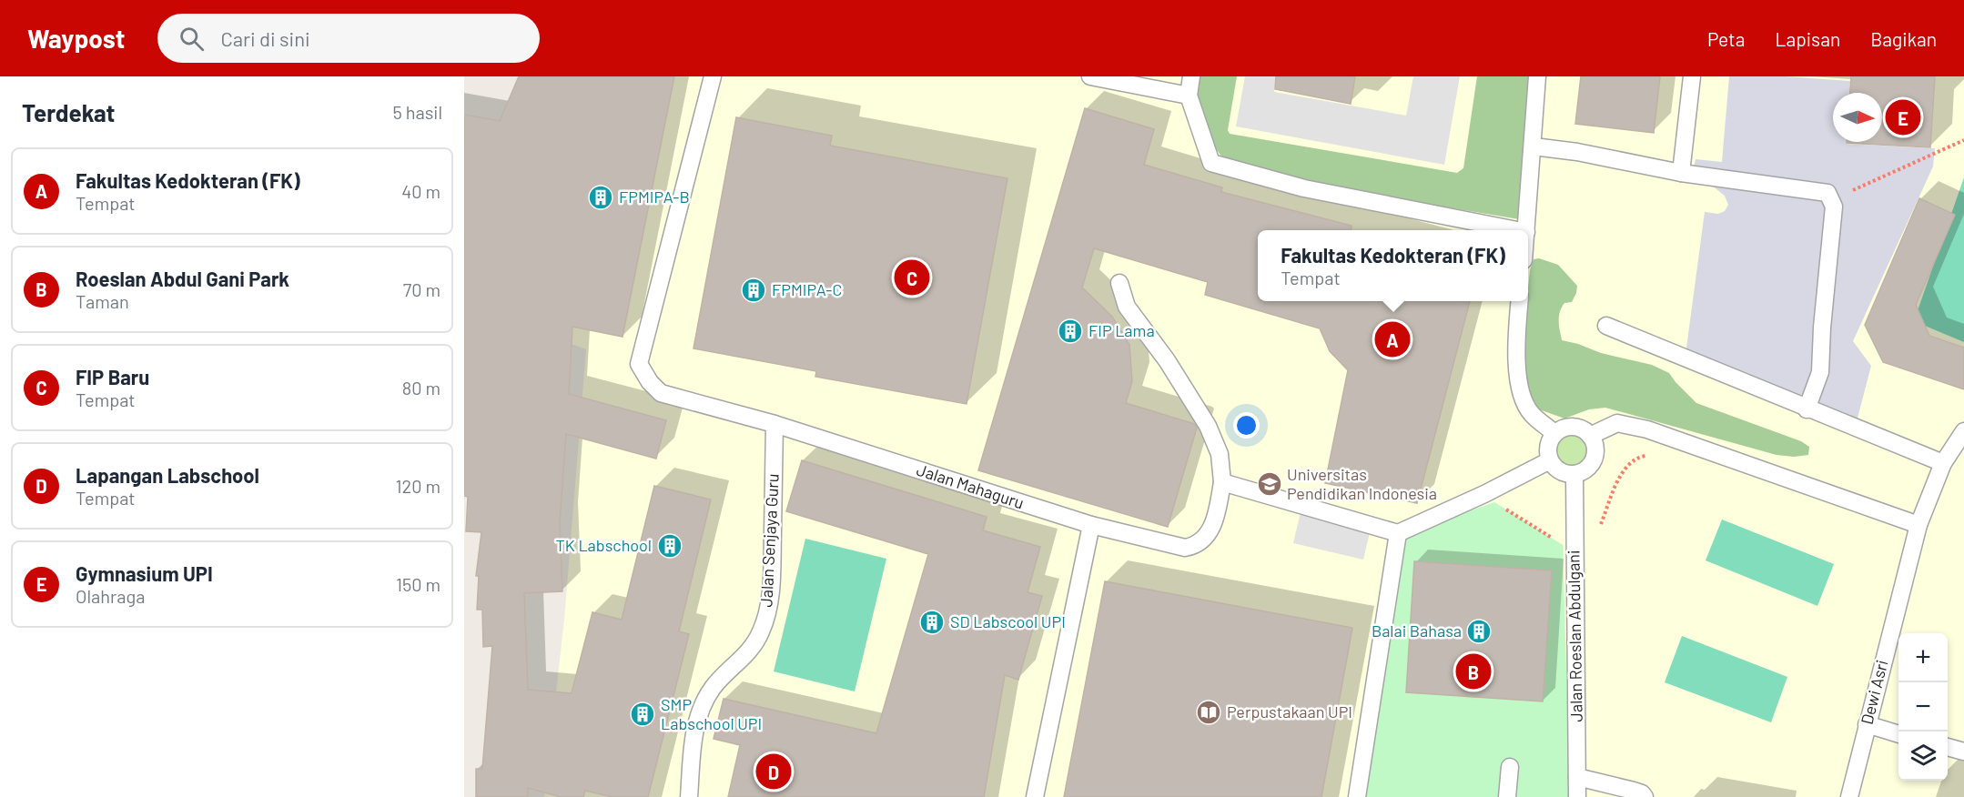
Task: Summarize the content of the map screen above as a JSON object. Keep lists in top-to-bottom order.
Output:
{
  "streets": {
    "lane": [
      "Jalan Mahaguru",
      "Jalan Senjaya Guru",
      "Jalan Roeslan Abdulgani",
      "Dewi Asri"
    ]
  },
  "crossings": [
    ["Jalan Mahaguru", "Jalan Senjaya Guru"]
  ],
  "places": {
    "building": [
      "FPMIPA-B",
      "FPMIPA-C",
      "FIP Lama",
      "TK Labschool",
      "SD Labscool UPI",
      "Balai Bahasa",
      "SMP Labschool UPI"
    ],
    "school or university": ["Universitas Pendidikan Indonesia"],
    "library": ["Perpustakaan UPI"]
  },
  "north": "right",
  "page": {
    "header": "Waypost",
    "search": "Cari di sini",
    "nav": ["Peta", "Lapisan", "Bagikan"],
    "heading": ["Terdekat", "5 hasil"],
    "pins": [
      "E",
      "C",
      "A",
      "B",
      "D"
    ],
    "list": [
      {
        "mark": "A",
        "name": "Fakultas Kedokteran (FK)",
        "note": "Tempat",
        "value": "40 m"
      },
      {
        "mark": "B",
        "name": "Roeslan Abdul Gani Park",
        "note": "Taman",
        "value": "70 m"
      },
      {
        "mark": "C",
        "name": "FIP Baru",
        "note": "Tempat",
        "value": "80 m"
      },
      {
        "mark": "D",
        "name": "Lapangan Labschool",
        "note": "Tempat",
        "value": "120 m"
      },
      {
        "mark": "E",
        "name": "Gymnasium UPI",
        "note": "Olahraga",
        "value": "150 m"
      }
    ],
    "popup": ["Fakultas Kedokteran (FK)", "Tempat"],
    "map_buttons": ["+", "−"]
  }
}
